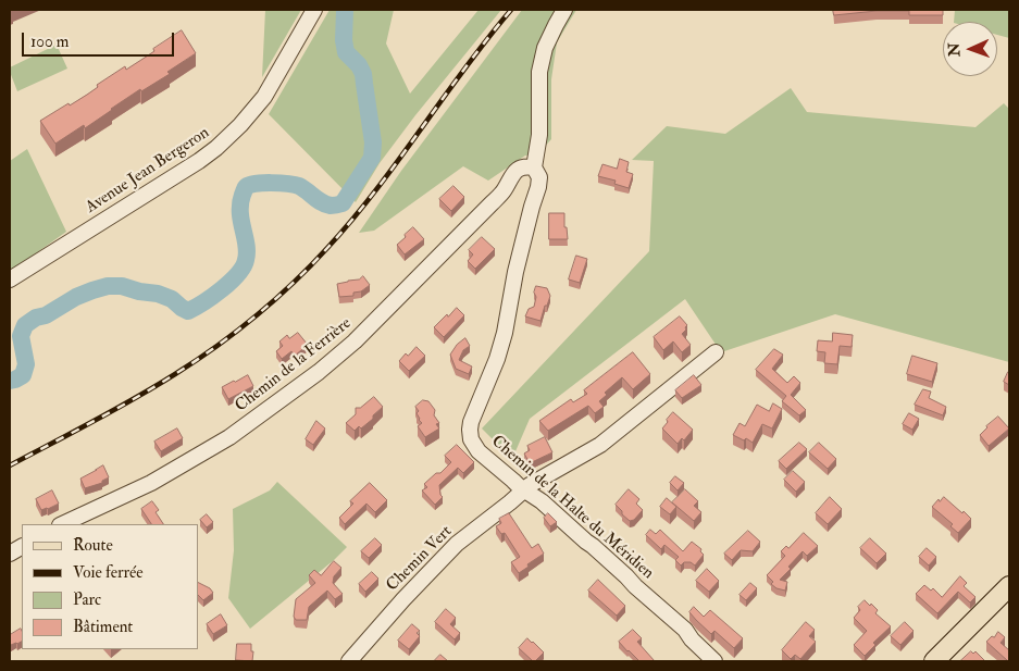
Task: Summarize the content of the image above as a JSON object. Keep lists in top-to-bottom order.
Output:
{
  "streets": {
    "street": [
      "Avenue Jean Bergeron",
      "Chemin de la Ferrière",
      "Chemin de la Halte du Méridien",
      "Chemin Vert"
    ]
  },
  "crossings": [
    ["Chemin de la Ferrière", "Chemin de la Halte du Méridien"],
    ["Chemin de la Halte du Méridien", "Chemin Vert"]
  ],
  "legend": [
    "Route",
    "Voie ferrée",
    "Parc",
    "Bâtiment"
  ],
  "scale_bar": "100 m",
  "north": "left"
}
